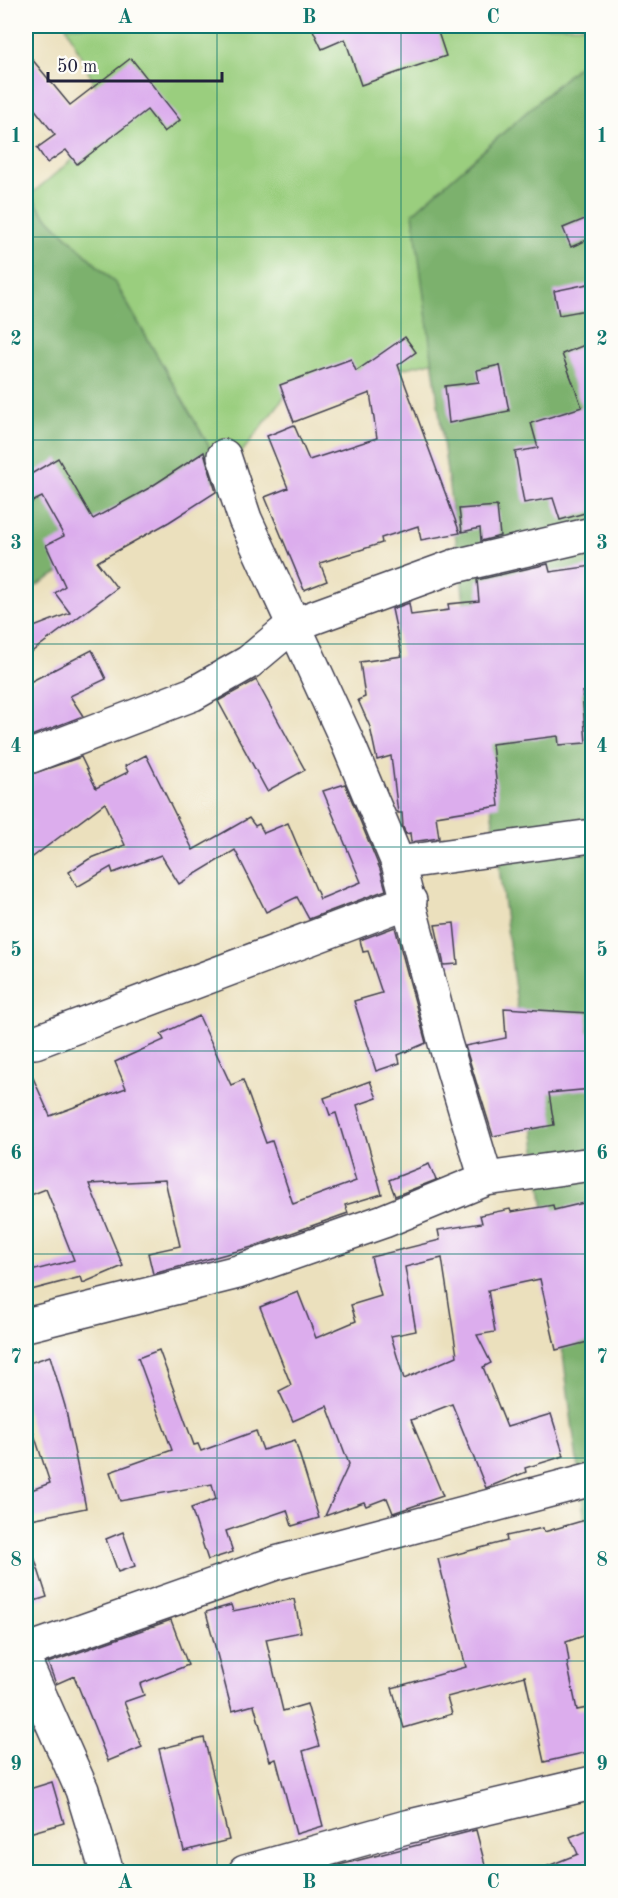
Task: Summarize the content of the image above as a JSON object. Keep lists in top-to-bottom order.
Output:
{
  "scale_bar": "50 m",
  "grid": {
    "columns": ["A", "B", "C"],
    "rows": [
      "1",
      "2",
      "3",
      "4",
      "5",
      "6",
      "7",
      "8",
      "9"
    ]
  }
}
